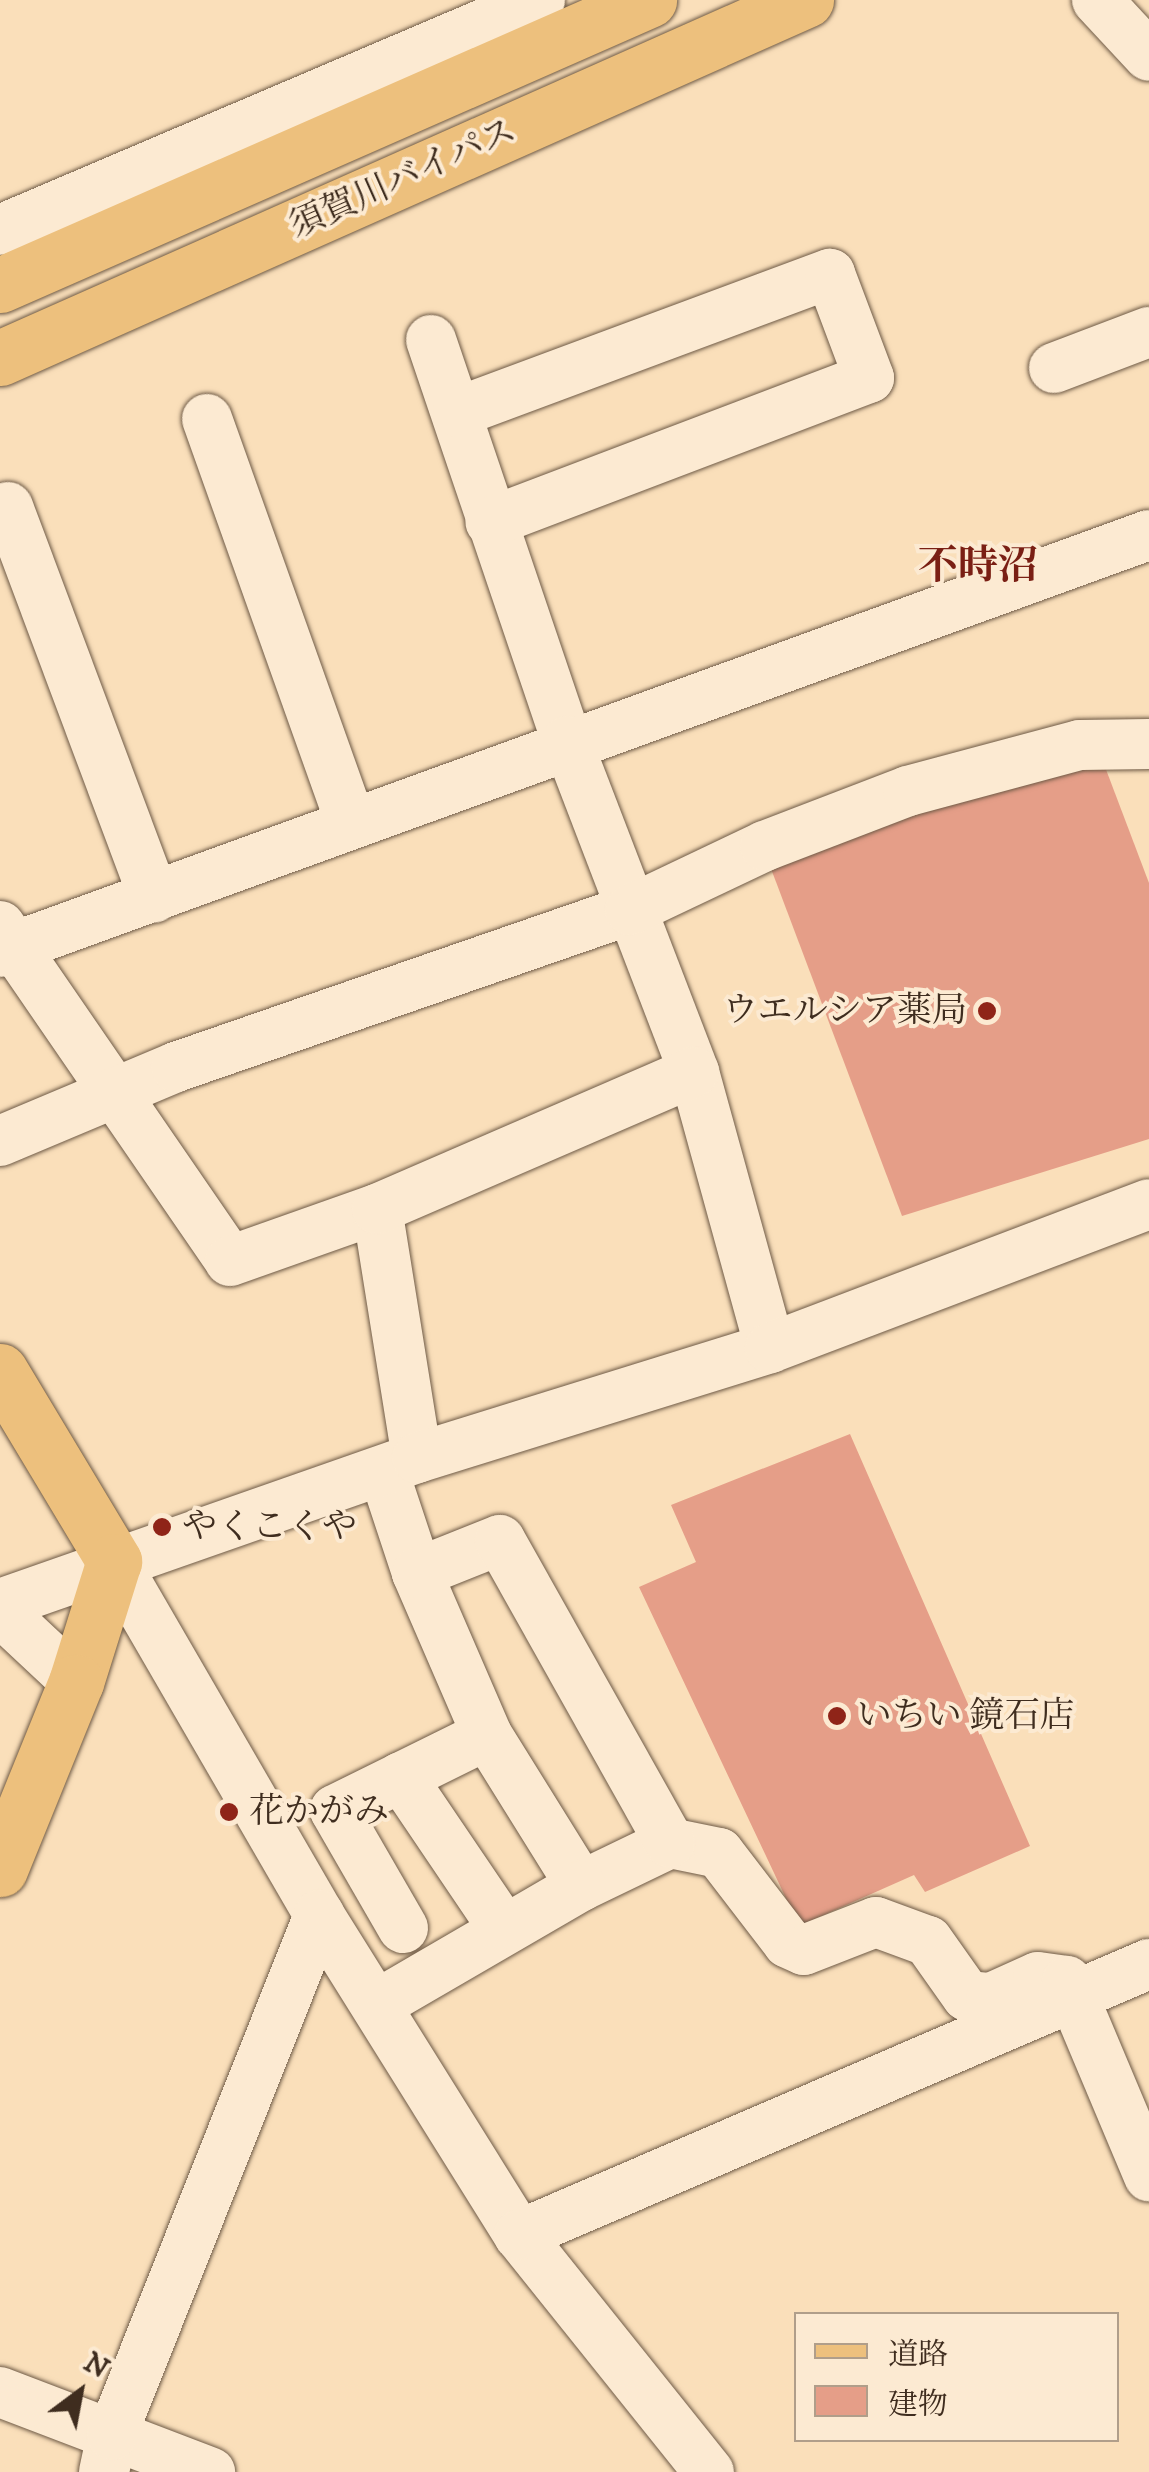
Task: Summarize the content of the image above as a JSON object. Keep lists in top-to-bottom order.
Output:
{
  "streets": {
    "main road": ["須賀川バイパス"]
  },
  "districts": ["不時沼"],
  "places": [
    "ウエルシア薬局",
    "やくこくや",
    "いちい 鏡石店",
    "花かがみ"
  ],
  "legend": ["道路", "建物"],
  "north": "top right"
}
